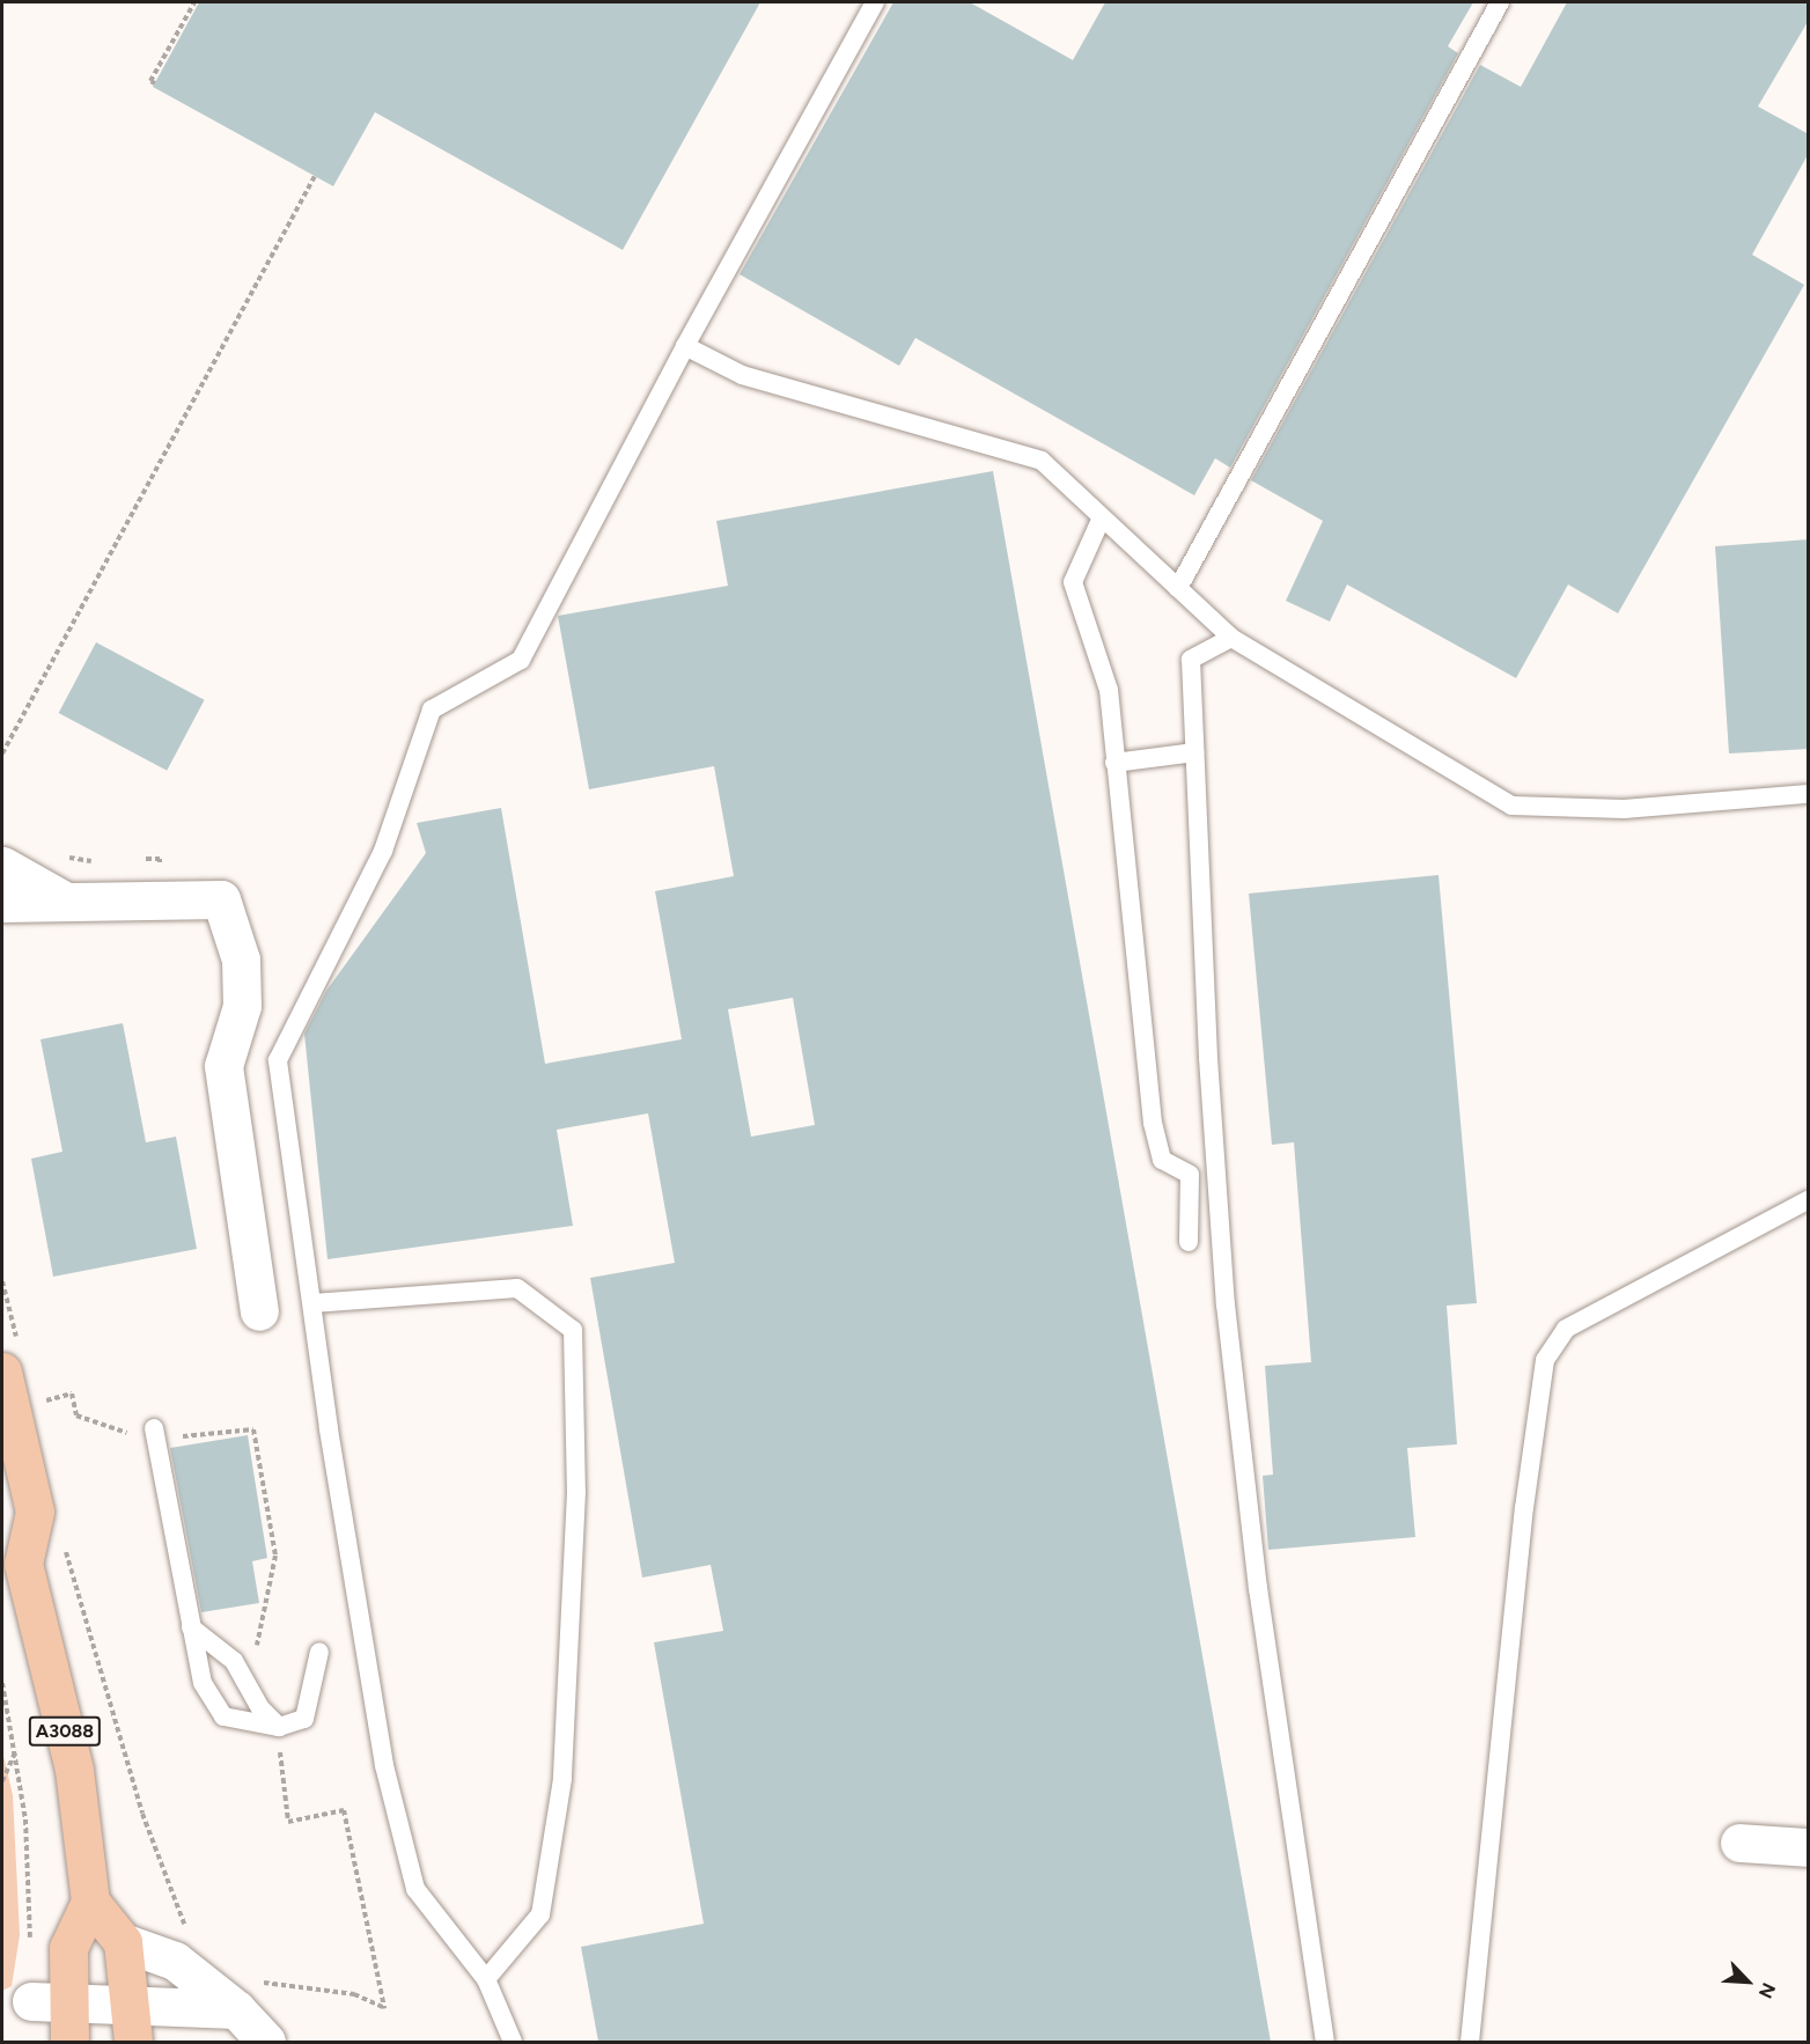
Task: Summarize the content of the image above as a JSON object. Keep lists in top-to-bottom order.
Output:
{
  "streets": {
    "main road": ["A3088"]
  },
  "north": "bottom right"
}
